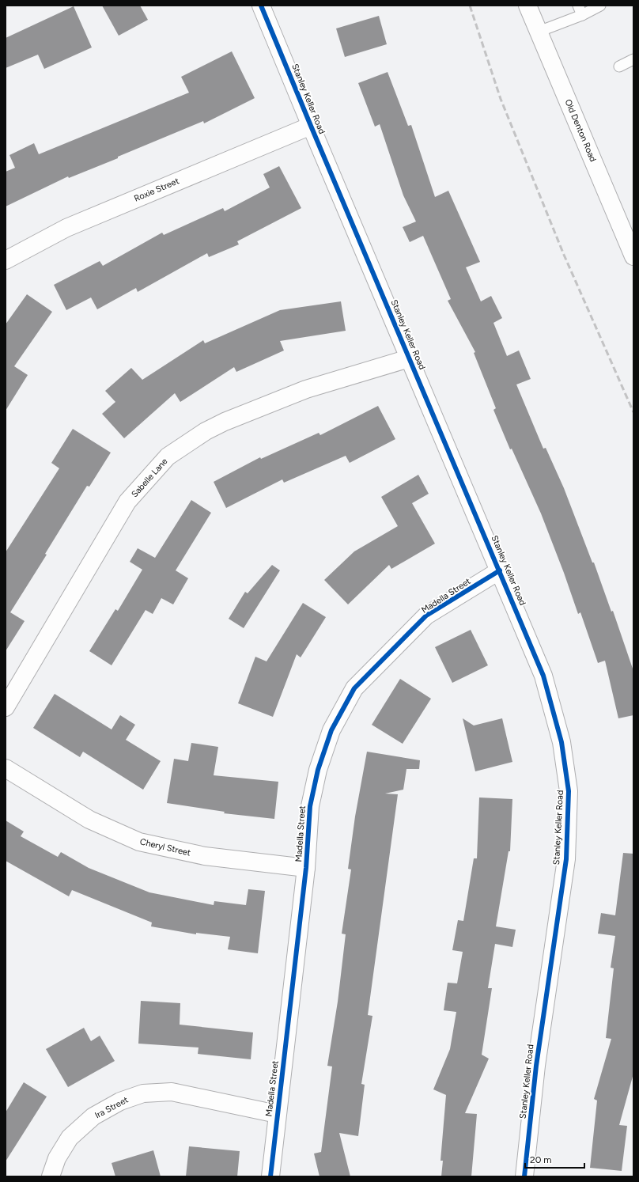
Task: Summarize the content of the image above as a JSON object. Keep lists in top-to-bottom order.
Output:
{
  "streets": {
    "street": [
      "Stanley Keller Road",
      "Old Denton Road",
      "Roxie Street",
      "Sabelle Lane",
      "Madella Street",
      "Cheryl Street",
      "Ira Street"
    ]
  },
  "crossings": [
    ["Stanley Keller Road", "Roxie Street"],
    ["Stanley Keller Road", "Sabelle Lane"],
    ["Stanley Keller Road", "Madella Street"],
    ["Madella Street", "Cheryl Street"],
    ["Madella Street", "Ira Street"]
  ],
  "scale_bar": "20 m"
}
